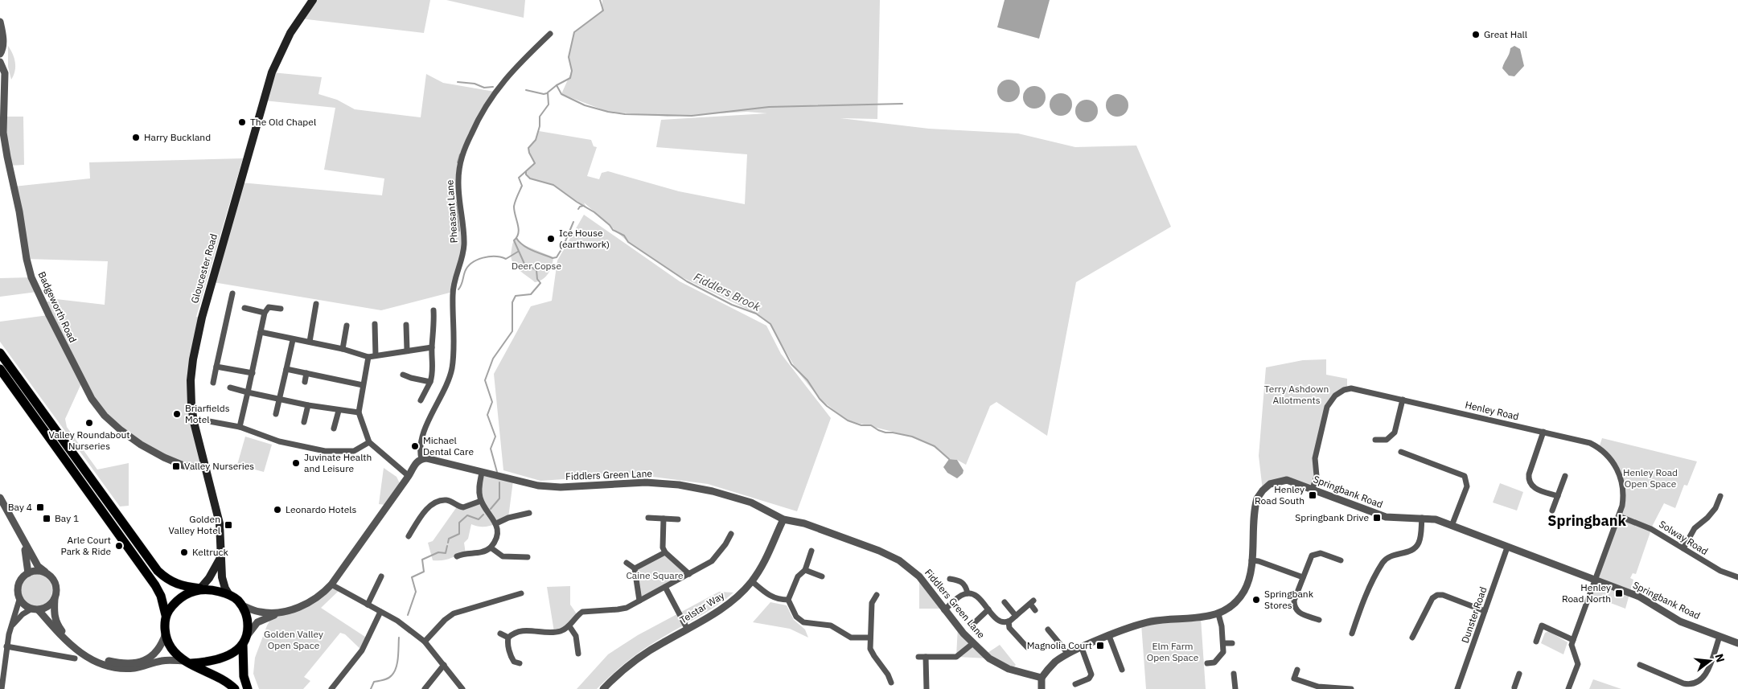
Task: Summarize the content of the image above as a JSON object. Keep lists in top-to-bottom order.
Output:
{
  "streets": {
    "main road": ["Gloucester Road"],
    "street": [
      "Pheasant Lane",
      "Badgeworth Road",
      "Henley Road",
      "Fiddlers Green Lane",
      "Springbank Road",
      "Solway Road",
      "Telstar Way",
      "Dunster Road"
    ]
  },
  "crossings": [
    ["Pheasant Lane", "Fiddlers Green Lane"],
    ["Gloucester Road", "Badgeworth Road"],
    ["Henley Road", "Springbank Road"],
    ["Henley Road", "Solway Road"],
    ["Fiddlers Green Lane", "Springbank Road"],
    ["Fiddlers Green Lane", "Telstar Way"],
    ["Springbank Road", "Dunster Road"]
  ],
  "districts": ["Springbank"],
  "water": ["Fiddlers Brook"],
  "parks": [
    "Deer Copse",
    "Terry Ashdown Allotments",
    "Henley Road Open Space",
    "Caine Square",
    "Golden Valley Open Space",
    "Elm Farm Open Space"
  ],
  "places": {
    "other": [
      "Great Hall",
      "The Old Chapel",
      "Harry Buckland",
      "Ice House (earthwork)",
      "Briarfields Motel",
      "Valley Roundabout Nurseries",
      "Michael Dental Care",
      "Juvinate Health and Leisure",
      "Leonardo Hotels",
      "Arle Court Park & Ride",
      "Keltruck",
      "Springbank Stores"
    ],
    "transit": [
      "Valley Nurseries",
      "Henley Road South",
      "Bay 4",
      "Springbank Drive",
      "Bay 1",
      "Golden Valley Hotel",
      "Henley Road North",
      "Magnolia Court"
    ]
  },
  "north": "right"
}
